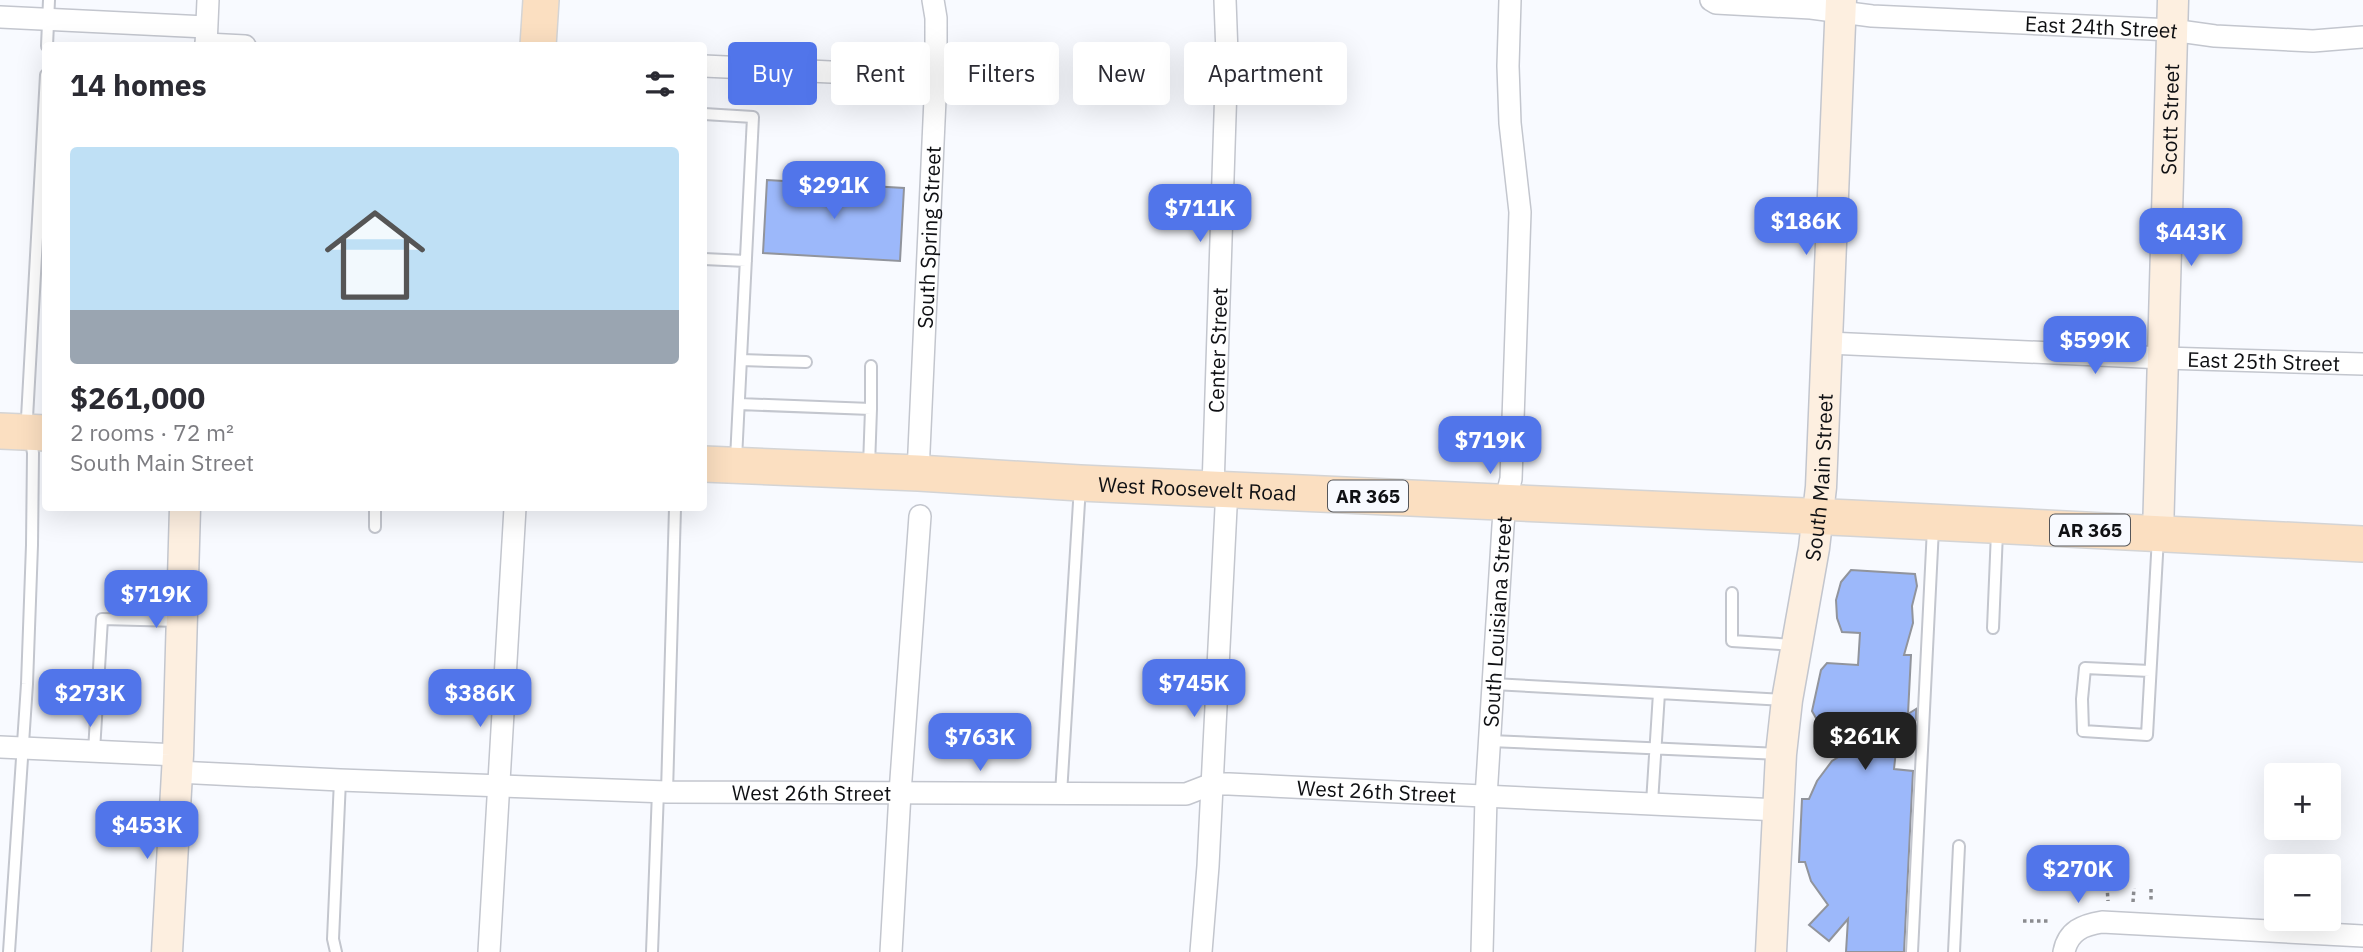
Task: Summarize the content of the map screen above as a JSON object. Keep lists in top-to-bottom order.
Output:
{
  "streets": {
    "main road": ["West Roosevelt Road", "AR 365"],
    "street": [
      "East 24th Street",
      "Scott Street",
      "South Spring Street",
      "Center Street",
      "East 25th Street",
      "South Main Street",
      "South Louisiana Street",
      "West 26th Street"
    ]
  },
  "crossings": [
    ["East 24th Street", "Scott Street"],
    ["East 24th Street", "South Main Street"],
    ["Scott Street", "East 25th Street"],
    ["Scott Street", "AR 365"],
    ["South Spring Street", "West Roosevelt Road"],
    ["Center Street", "West Roosevelt Road"],
    ["Center Street", "West 26th Street"],
    ["East 25th Street", "South Main Street"],
    ["South Main Street", "West Roosevelt Road"],
    ["South Main Street", "AR 365"],
    ["South Main Street", "West 26th Street"],
    ["West Roosevelt Road", "AR 365"],
    ["West Roosevelt Road", "South Louisiana Street"],
    ["South Louisiana Street", "West 26th Street"]
  ],
  "page": {
    "chip": [
      "Buy",
      "Rent",
      "Filters",
      "New",
      "Apartment"
    ],
    "heading": "14 homes",
    "list": [
      {
        "name": "$261,000",
        "note": "2 rooms · 72 m² · South Main Street"
      }
    ],
    "price": [
      "$291K",
      "$711K",
      "$186K",
      "$443K",
      "$599K",
      "$719K",
      "$719K",
      "$745K",
      "$273K",
      "$386K",
      "$261K",
      "$763K",
      "$453K",
      "$270K"
    ],
    "map_buttons": ["+", "−"]
  }
}
